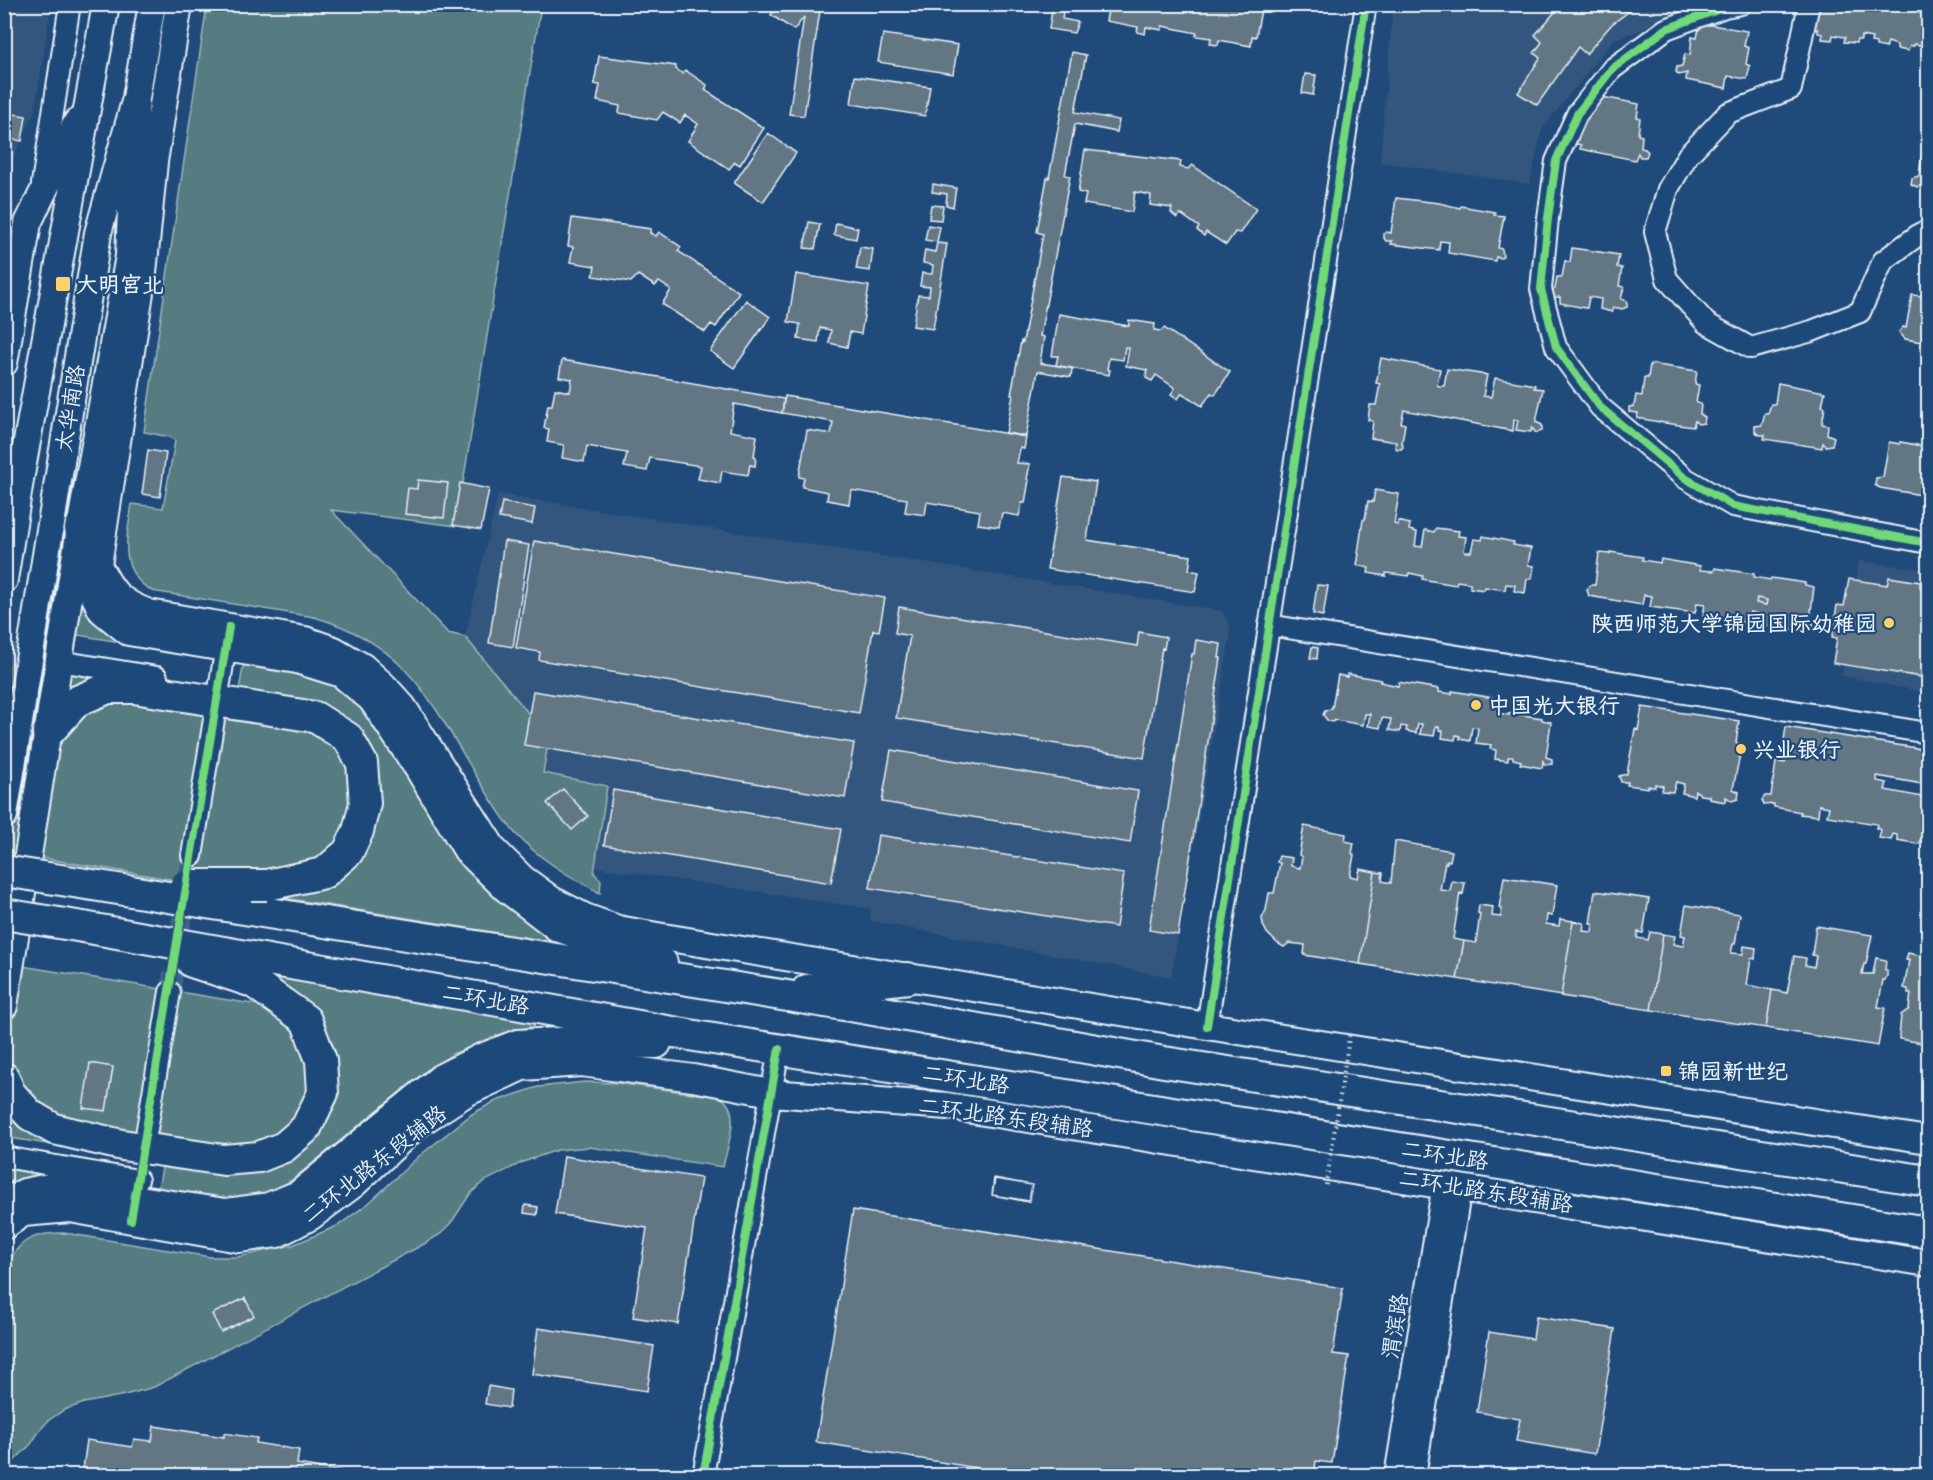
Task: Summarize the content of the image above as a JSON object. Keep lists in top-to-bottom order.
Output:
{
  "streets": {
    "highway": ["二环北路"],
    "main road": ["太华南路", "二环北路东段辅路"],
    "street": ["渭滨路"]
  },
  "crossings": [
    ["二环北路东段辅路", "渭滨路"]
  ],
  "places": {
    "transit": ["大明宫北", "锦园新世纪"],
    "other": ["陕西师范大学锦园国际幼稚园", "中国光大银行", "兴业银行"]
  }
}
